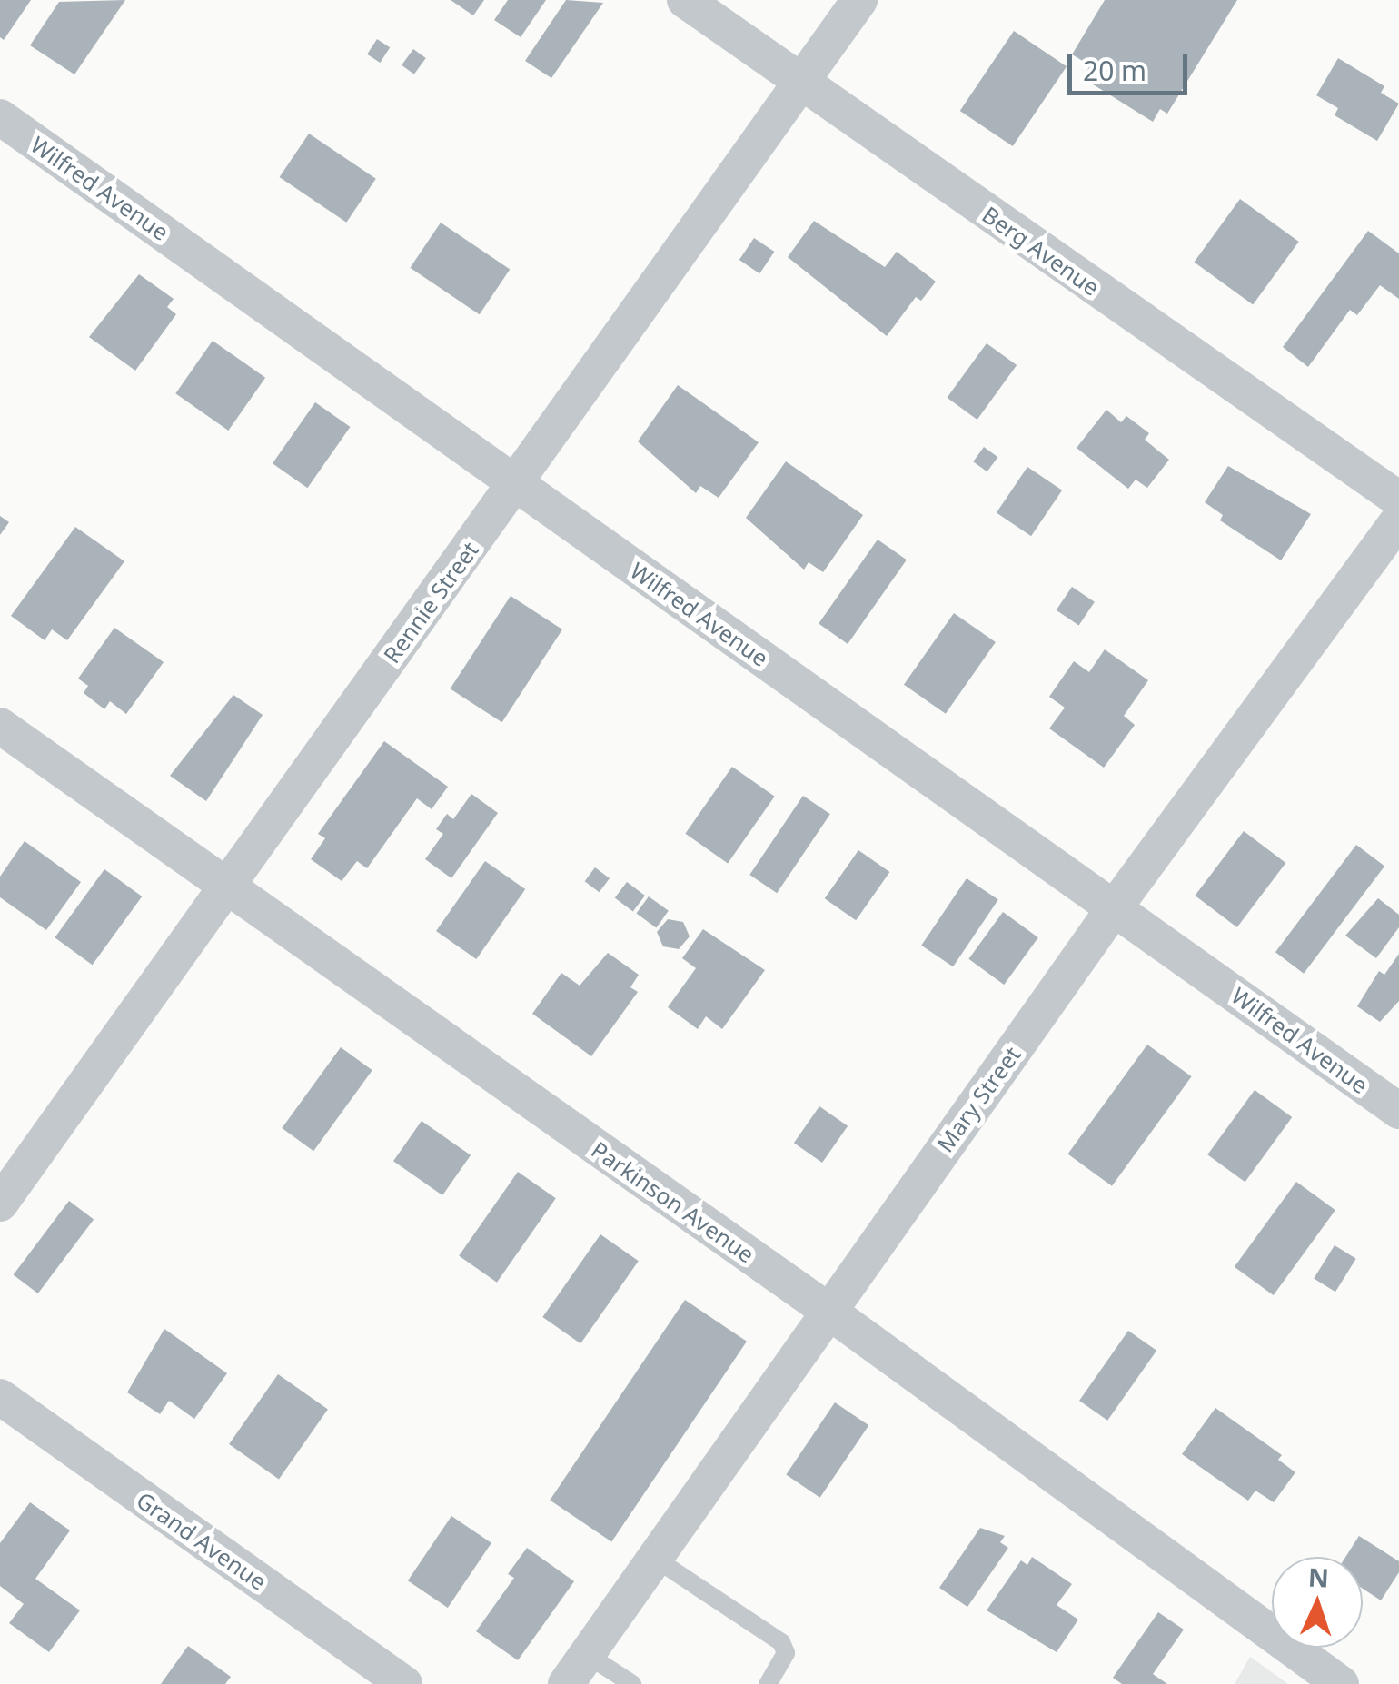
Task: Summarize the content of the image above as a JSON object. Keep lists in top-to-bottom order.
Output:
{
  "streets": {
    "street": [
      "Wilfred Avenue",
      "Berg Avenue",
      "Rennie Street",
      "Mary Street",
      "Parkinson Avenue",
      "Grand Avenue"
    ]
  },
  "crossings": [
    ["Wilfred Avenue", "Rennie Street"],
    ["Wilfred Avenue", "Mary Street"],
    ["Berg Avenue", "Rennie Street"],
    ["Rennie Street", "Parkinson Avenue"],
    ["Mary Street", "Parkinson Avenue"]
  ],
  "scale_bar": "20 m",
  "north": "top"
}
